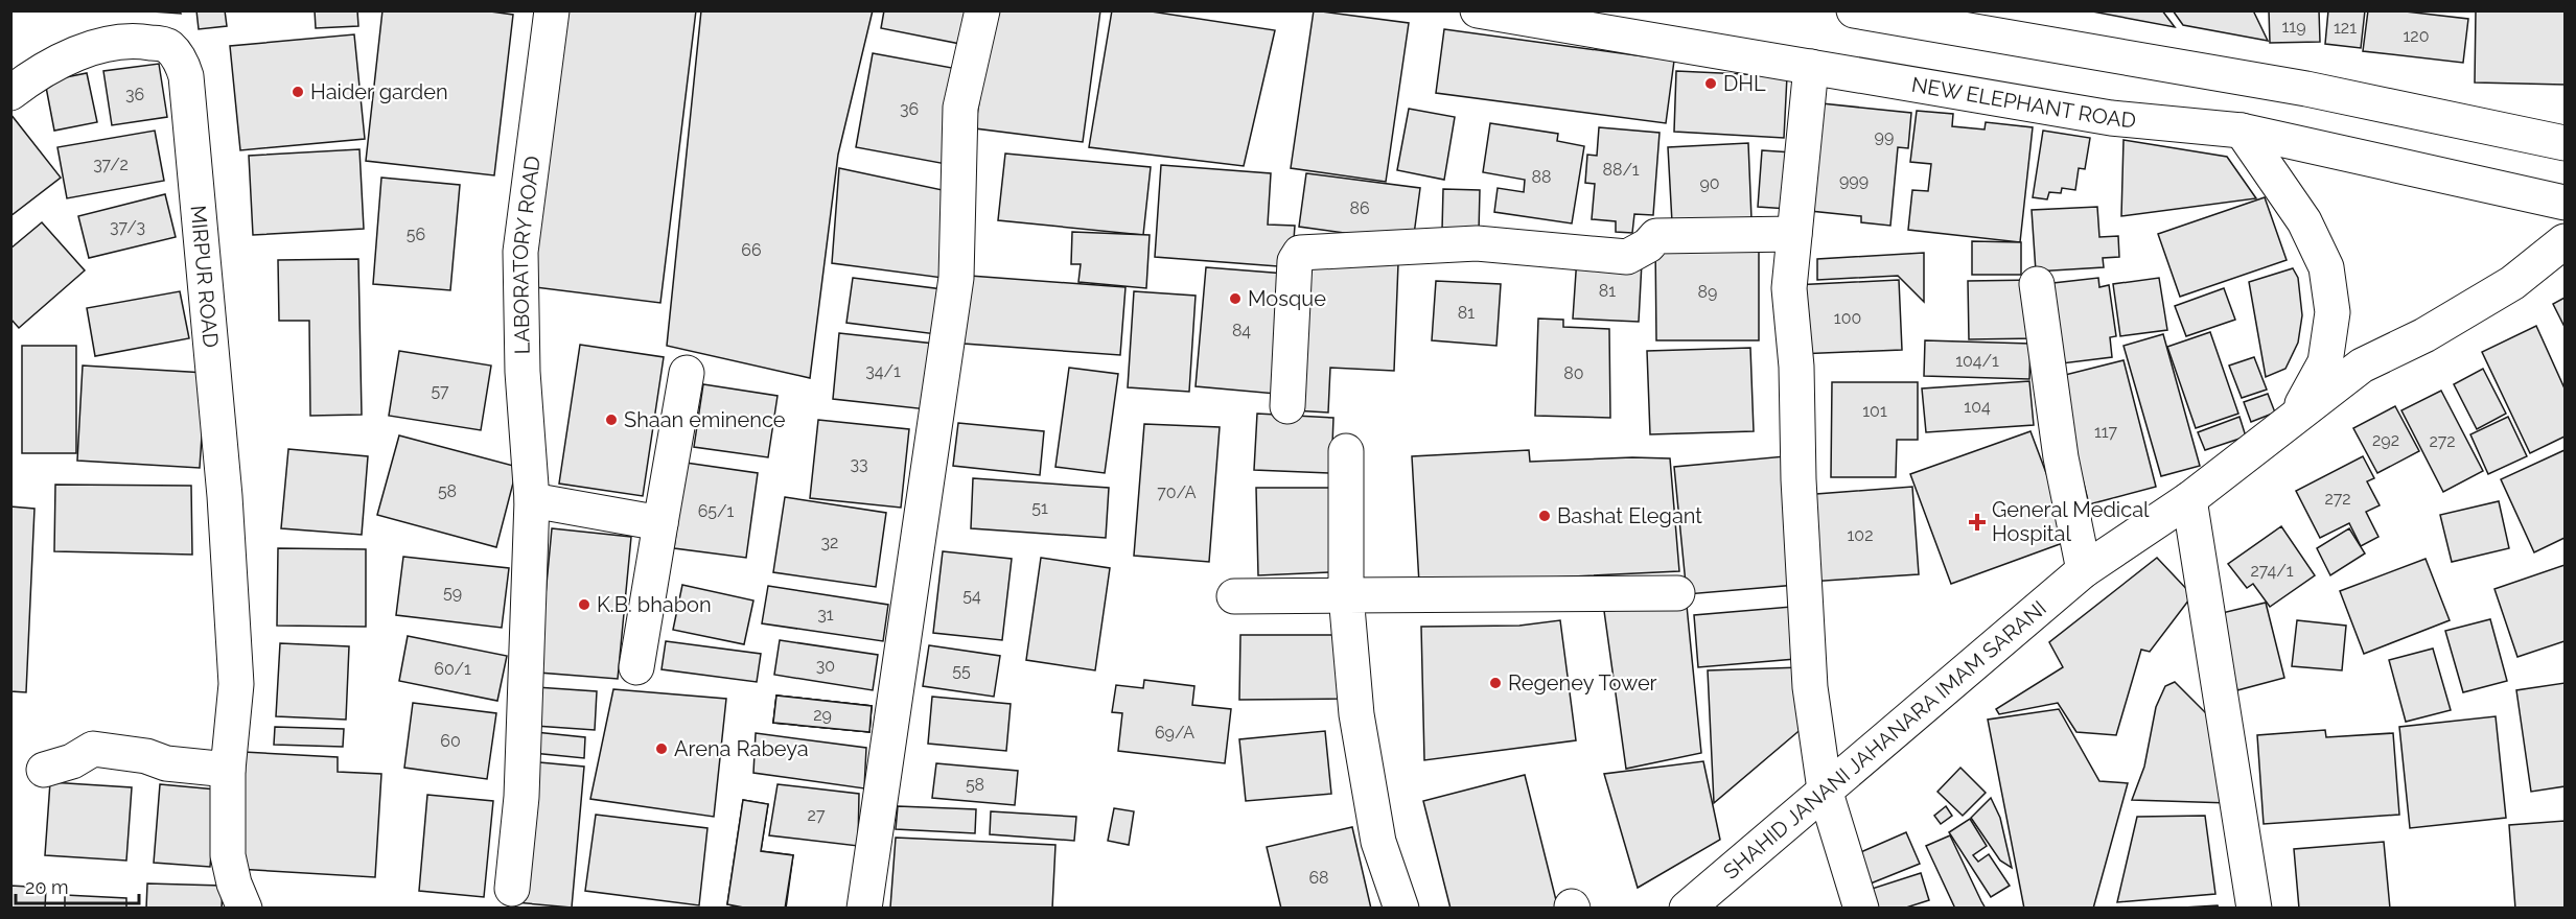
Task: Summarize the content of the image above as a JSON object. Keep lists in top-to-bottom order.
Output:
{
  "streets": {
    "main road": [
      "NEW ELEPHANT ROAD",
      "LABORATORY ROAD",
      "MIRPUR ROAD",
      "SHAHID JANANI JAHANARA IMAM SARANI"
    ]
  },
  "places": {
    "other": [
      "DHL",
      "Haider garden",
      "Mosque",
      "Shaan eminence",
      "Bashat Elegant",
      "K.B. bhabon",
      "Regeney Tower",
      "Arena Rabeya"
    ],
    "health": ["General Medical Hospital"]
  },
  "house_numbers": [
    "119",
    "121",
    "120",
    "36",
    "36",
    "99",
    "37/2",
    "88/1",
    "88",
    "999",
    "90",
    "86",
    "37/3",
    "56",
    "66",
    "81",
    "89",
    "81",
    "100",
    "84",
    "104/1",
    "34/1",
    "80",
    "57",
    "104",
    "101",
    "117",
    "292",
    "272",
    "33",
    "58",
    "70/A",
    "272",
    "51",
    "65/1",
    "102",
    "32",
    "274/1",
    "59",
    "54",
    "31",
    "30",
    "60/1",
    "55",
    "29",
    "69/A",
    "60",
    "58",
    "27",
    "68"
  ],
  "scale_bar": "20 m"
}
